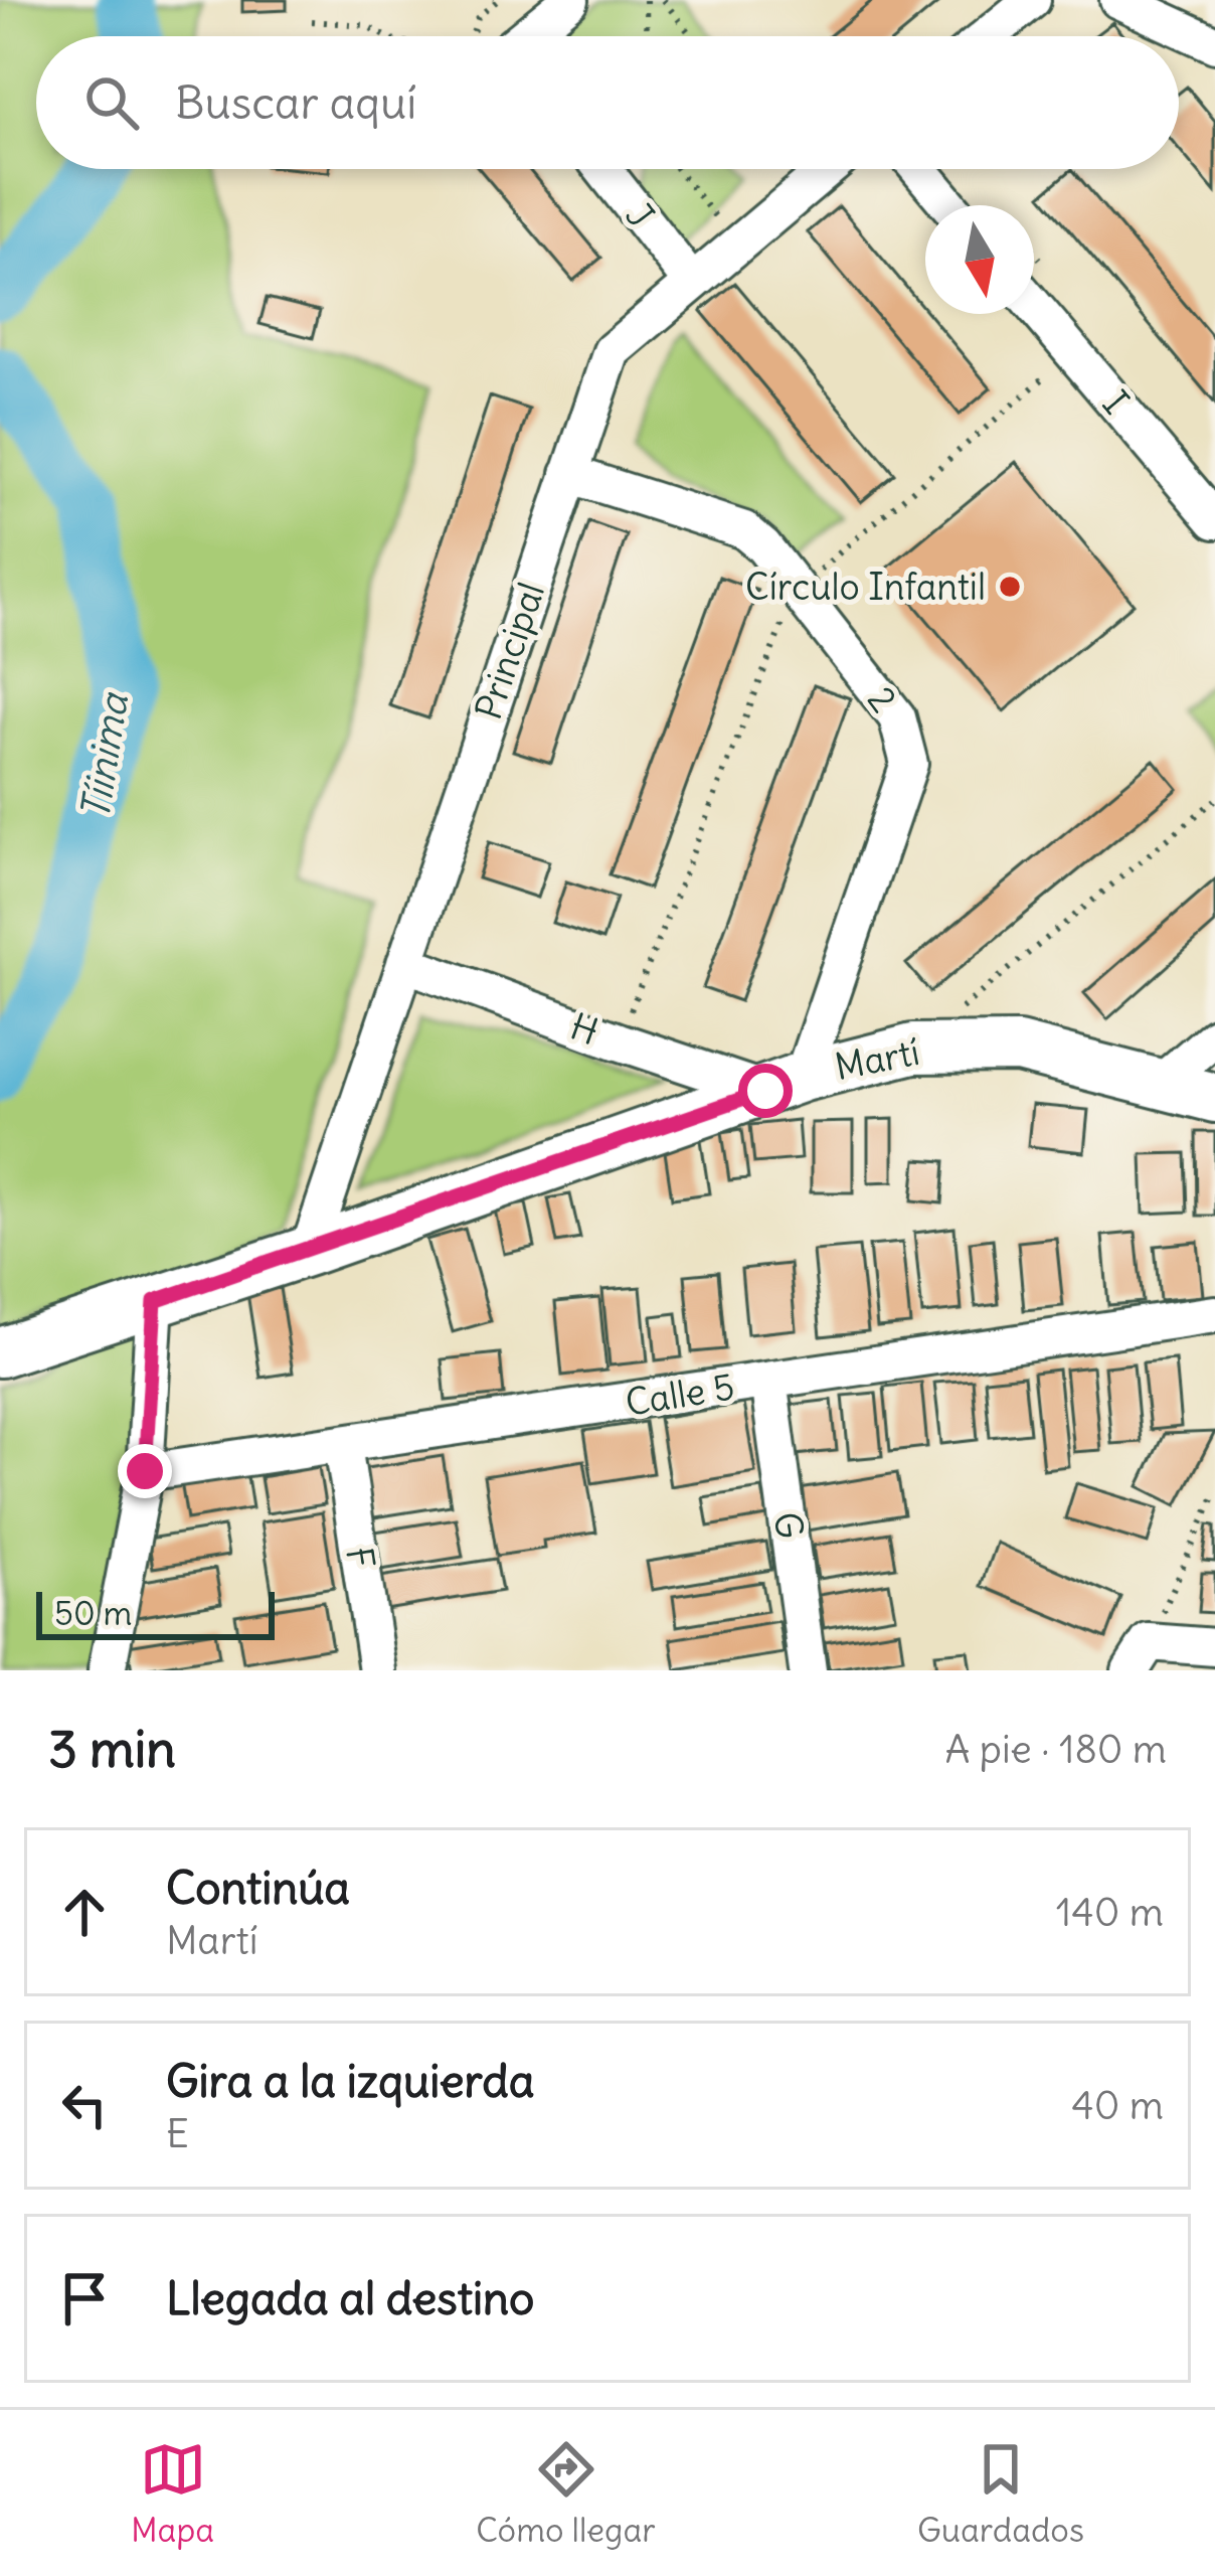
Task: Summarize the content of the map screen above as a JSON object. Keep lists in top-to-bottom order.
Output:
{
  "streets": {
    "street": [
      "J",
      "I",
      "Principal",
      "2",
      "H",
      "Martí",
      "Calle 5",
      "G",
      "F"
    ]
  },
  "crossings": [
    ["J", "Principal"],
    ["Principal", "2"],
    ["Principal", "H"],
    ["Principal", "Martí"],
    ["2", "H"],
    ["2", "Martí"],
    ["H", "Martí"],
    ["Calle 5", "G"],
    ["Calle 5", "F"]
  ],
  "water": ["Tíinima"],
  "places": ["Círculo Infantil"],
  "scale_bar": "50 m",
  "north": "bottom",
  "page": {
    "search": "Buscar aquí",
    "scale": "50 m",
    "heading": ["3 min", "A pie · 180 m"],
    "list": [
      ["Continúa", "Martí", "140 m"],
      ["Gira a la izquierda", "E", "40 m"],
      "Llegada al destino"
    ],
    "nav": ["Mapa", "Cómo llegar", "Guardados"]
  }
}
